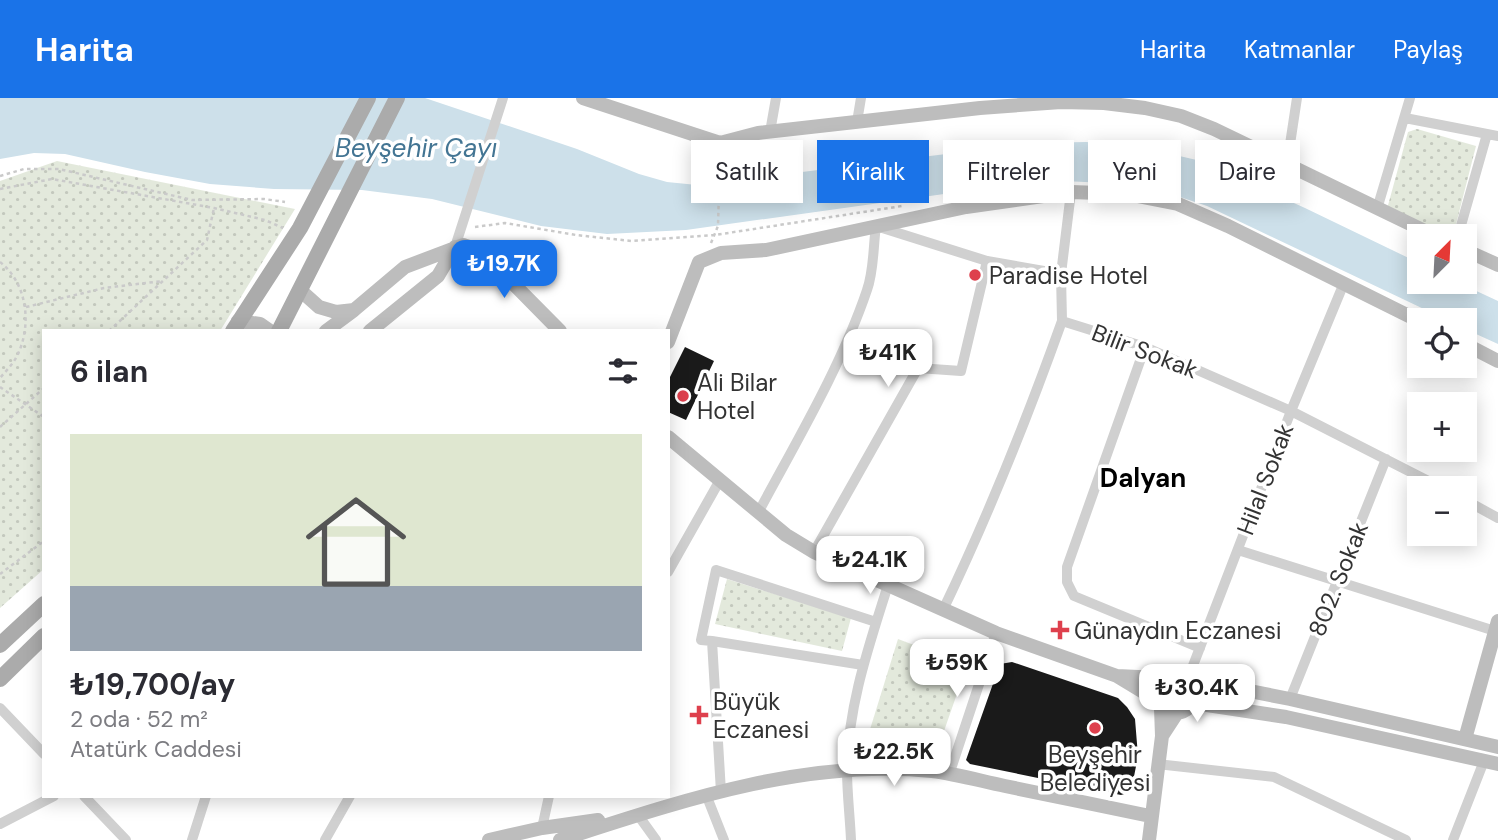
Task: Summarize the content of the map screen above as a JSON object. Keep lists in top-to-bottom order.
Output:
{
  "streets": {
    "street": ["Bilir Sokak", "Hilal Sokak", "802. Sokak"]
  },
  "crossings": [
    ["Bilir Sokak", "Hilal Sokak"],
    ["Bilir Sokak", "802. Sokak"]
  ],
  "districts": ["Dalyan"],
  "water": ["Beyşehir Çayı"],
  "places": {
    "other": ["Paradise Hotel", "Ali Bilar Hotel", "Beyşehir Belediyesi"],
    "health": ["Günaydın Eczanesi", "Büyük Eczanesi"]
  },
  "north": "top right",
  "page": {
    "header": "Harita",
    "nav": ["Harita", "Katmanlar", "Paylaş"],
    "chip": [
      "Satılık",
      "Kiralık",
      "Filtreler",
      "Yeni",
      "Daire"
    ],
    "map_buttons": ["+", "−"],
    "price": [
      "₺19.7K",
      "₺41K",
      "₺24.1K",
      "₺59K",
      "₺30.4K",
      "₺22.5K"
    ],
    "heading": "6 ilan",
    "list": [
      {
        "name": "₺19,700/ay",
        "note": "2 oda · 52 m² · Atatürk Caddesi"
      }
    ]
  }
}
